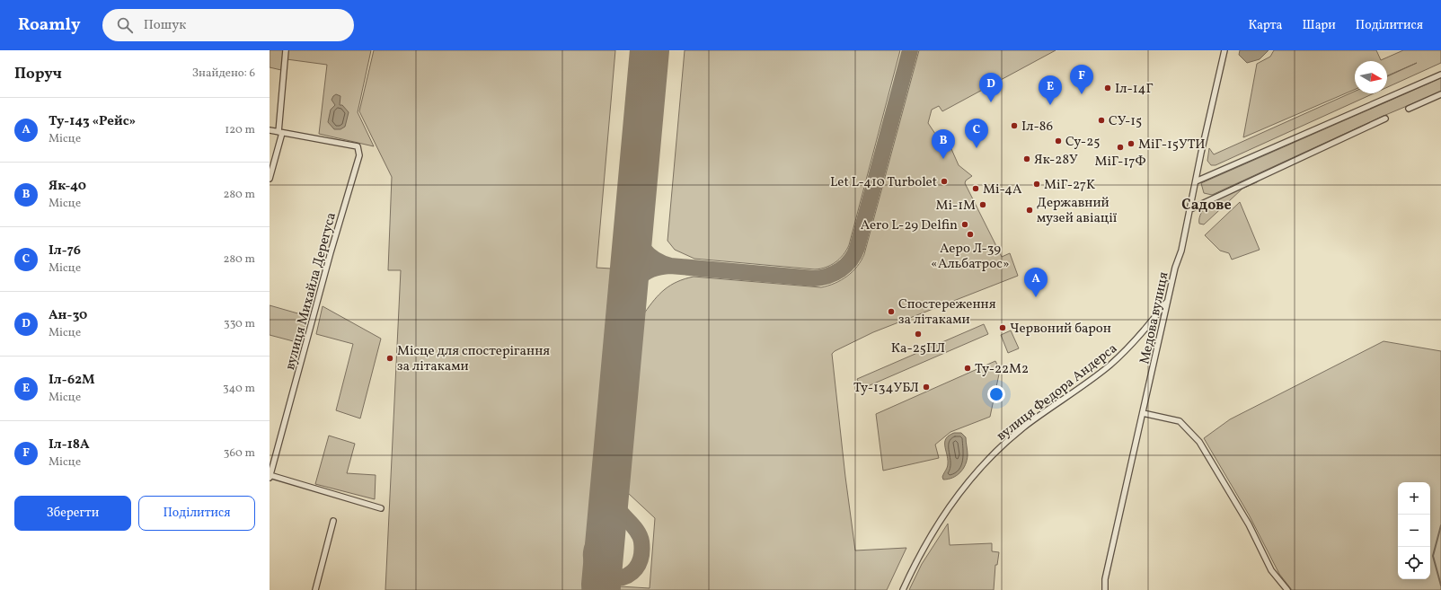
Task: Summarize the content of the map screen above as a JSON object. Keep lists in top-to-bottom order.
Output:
{
  "streets": {
    "street": ["вулиця Михайла Дерегуса", "Медова вулиця", "вулиця Федора Андерса"]
  },
  "crossings": [
    ["Медова вулиця", "вулиця Федора Андерса"]
  ],
  "districts": ["Садове"],
  "places": [
    "Іл-14Г",
    "СУ-15",
    "Іл-86",
    "Су-25",
    "МіГ-15УТИ",
    "МіГ-17Ф",
    "Як-28У",
    "Let L-410 Turbolet",
    "МіГ-27K",
    "Мі-4А",
    "Мі-1М",
    "Державний музей авіації",
    "Aero L-29 Delfin",
    "Аеро Л-39 «Альбатрос»",
    "Спостереження за літаками",
    "Червоний барон",
    "Ка-25ПЛ",
    "Місце для спостерігання за літаками",
    "Ту-22М2",
    "Ту-134УБЛ"
  ],
  "north": "right",
  "page": {
    "header": "Roamly",
    "search": "Пошук",
    "nav": ["Карта", "Шари", "Поділитися"],
    "heading": ["Поруч", "Знайдено: 6"],
    "pins": [
      "F",
      "D",
      "E",
      "C",
      "B",
      "A"
    ],
    "list": [
      {
        "mark": "A",
        "name": "Ту-143 «Рейс»",
        "note": "Місце",
        "value": "120 m"
      },
      {
        "mark": "B",
        "name": "Як-40",
        "note": "Місце",
        "value": "280 m"
      },
      {
        "mark": "C",
        "name": "Іл-76",
        "note": "Місце",
        "value": "280 m"
      },
      {
        "mark": "D",
        "name": "Ан-30",
        "note": "Місце",
        "value": "330 m"
      },
      {
        "mark": "E",
        "name": "Іл-62М",
        "note": "Місце",
        "value": "340 m"
      },
      {
        "mark": "F",
        "name": "Іл-18А",
        "note": "Місце",
        "value": "360 m"
      }
    ],
    "map_buttons": ["+", "−"],
    "buttons": ["Зберегти", "Поділитися"]
  }
}
